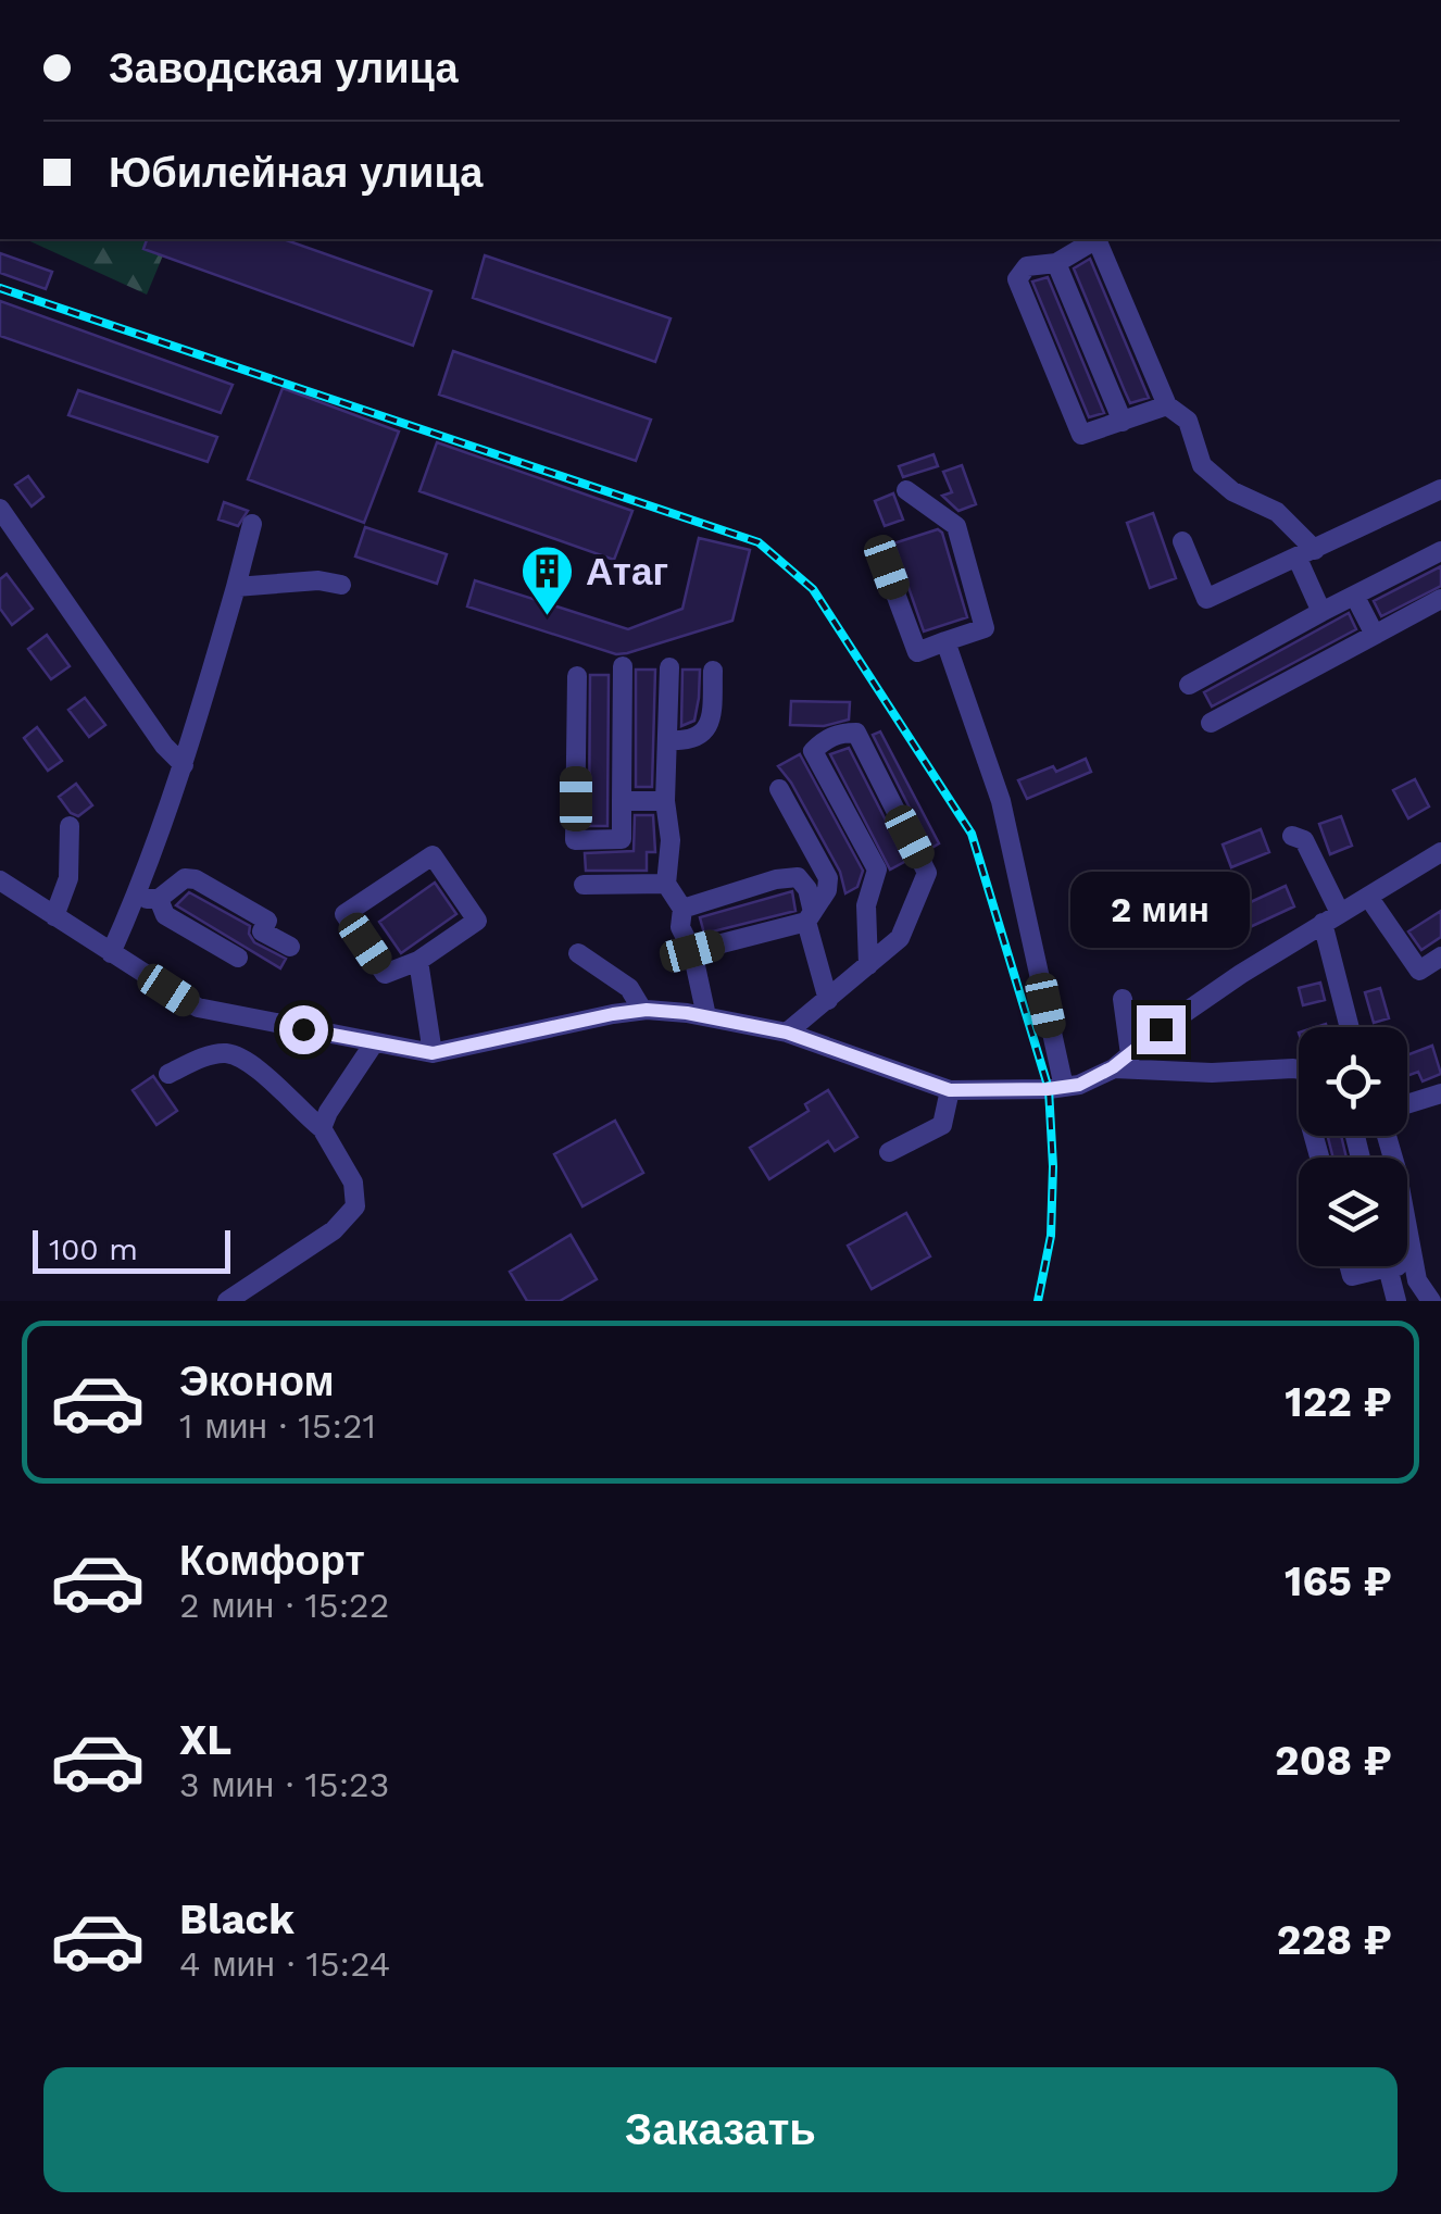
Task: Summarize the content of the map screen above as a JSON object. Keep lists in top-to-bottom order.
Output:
{
  "places": {
    "building": ["Атаг"]
  },
  "scale_bar": "100 m",
  "page": {
    "banner": ["Заводская улица", "Юбилейная улица"],
    "bubble": "2 мин",
    "scale": "100 m",
    "list": [
      {
        "name": "Эконом",
        "note": "1 мин · 15:21",
        "value": "122 ₽"
      },
      {
        "name": "Комфорт",
        "note": "2 мин · 15:22",
        "value": "165 ₽"
      },
      {
        "name": "XL",
        "note": "3 мин · 15:23",
        "value": "208 ₽"
      },
      {
        "name": "Black",
        "note": "4 мин · 15:24",
        "value": "228 ₽"
      }
    ],
    "buttons": "Заказать"
  }
}
